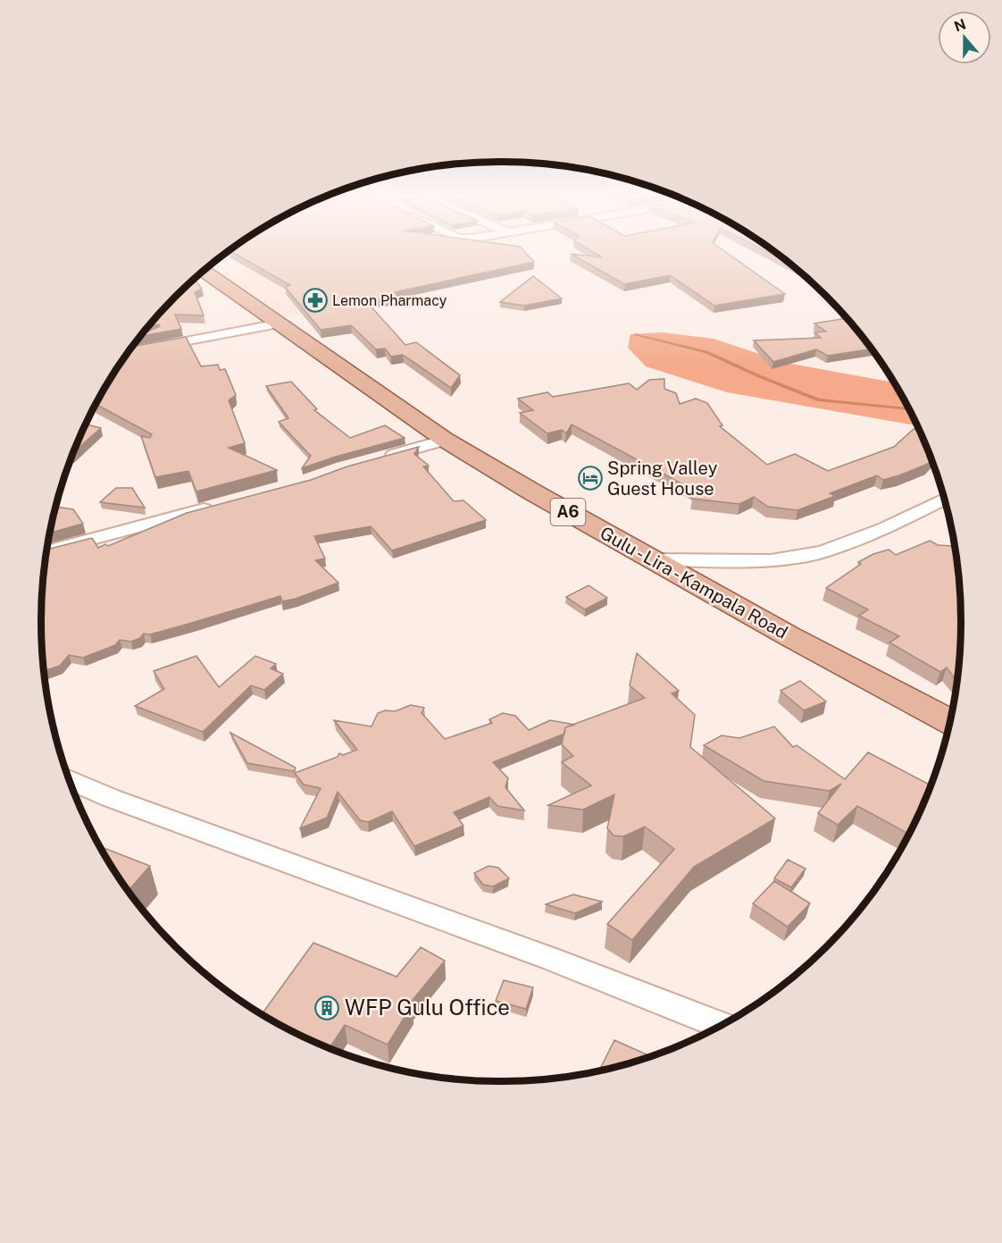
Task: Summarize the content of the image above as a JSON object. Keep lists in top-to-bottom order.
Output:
{
  "streets": {
    "main road": ["A6", "Gulu - Lira - Kampala Road"]
  },
  "places": {
    "pharmacy": ["Lemon Pharmacy"],
    "hotel": ["Spring Valley Guest House"],
    "building": ["WFP Gulu Office"]
  },
  "north": "top"
}
